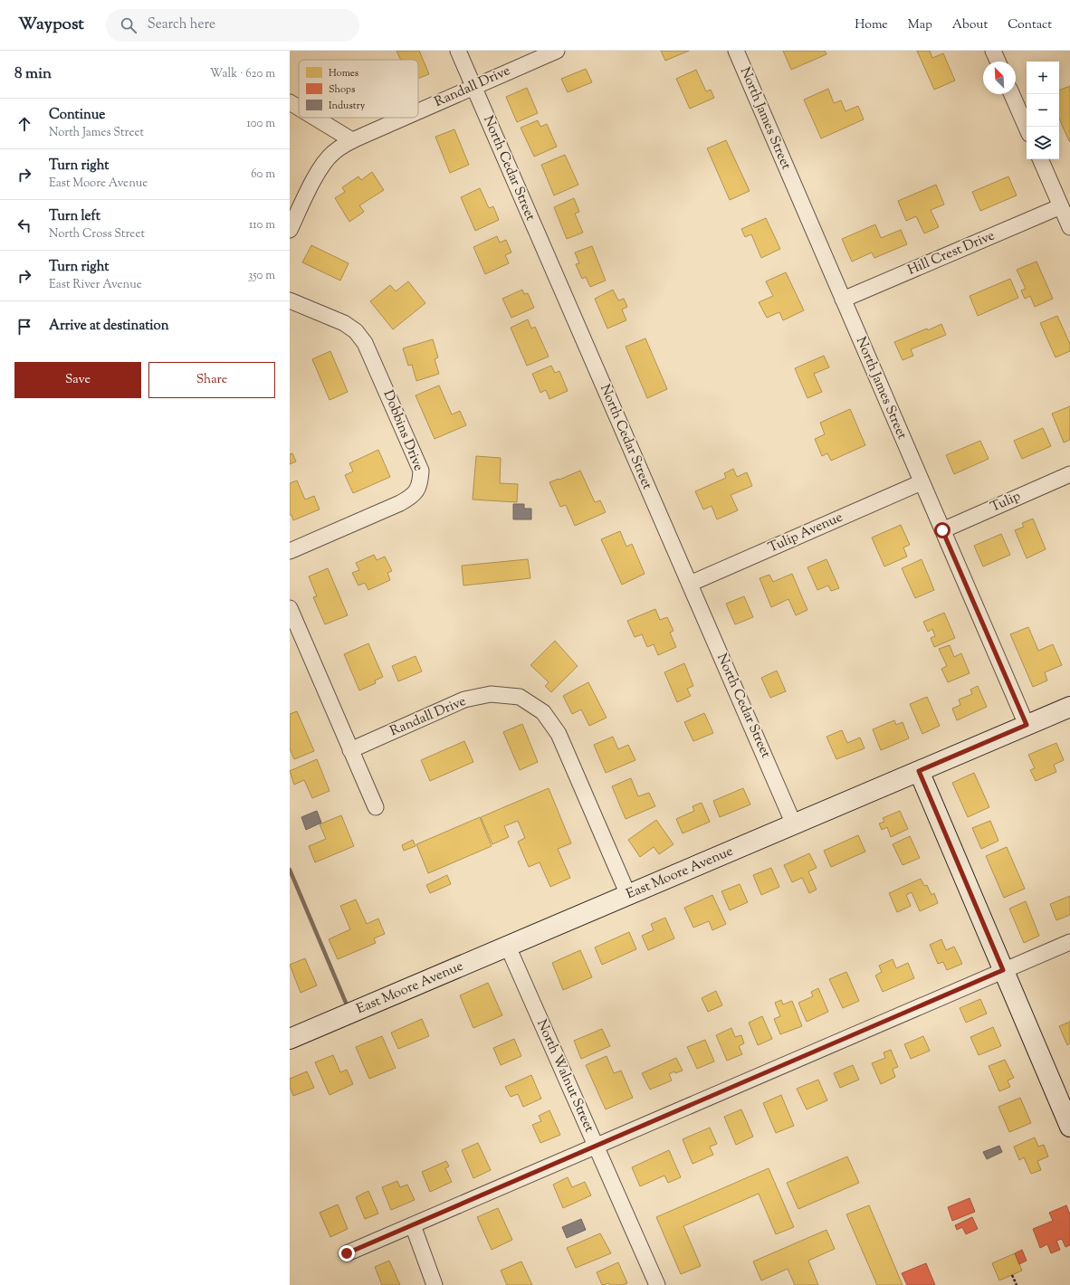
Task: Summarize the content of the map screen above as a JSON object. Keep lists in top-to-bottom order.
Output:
{
  "streets": {
    "street": [
      "Randall Drive",
      "North James Street",
      "North Cedar Street",
      "Hill Crest Drive",
      "Dobbins Drive",
      "Tulip",
      "Tulip Avenue",
      "East Moore Avenue",
      "North Walnut Street"
    ]
  },
  "crossings": [
    ["Randall Drive", "North Cedar Street"],
    ["Randall Drive", "East Moore Avenue"],
    ["North James Street", "Hill Crest Drive"],
    ["North James Street", "Tulip"],
    ["North James Street", "Tulip Avenue"],
    ["North James Street", "East Moore Avenue"],
    ["North Cedar Street", "Tulip Avenue"],
    ["North Cedar Street", "East Moore Avenue"],
    ["East Moore Avenue", "North Walnut Street"]
  ],
  "legend": ["Homes", "Shops", "Industry"],
  "north": "top left",
  "page": {
    "header": "Waypost",
    "search": "Search here",
    "nav": [
      "Home",
      "Map",
      "About",
      "Contact"
    ],
    "heading": ["8 min", "Walk · 620 m"],
    "map_buttons": ["+", "−"],
    "list": [
      ["Continue", "North James Street", "100 m"],
      ["Turn right", "East Moore Avenue", "60 m"],
      ["Turn left", "North Cross Street", "110 m"],
      ["Turn right", "East River Avenue", "350 m"],
      "Arrive at destination"
    ],
    "buttons": ["Save", "Share"]
  }
}
